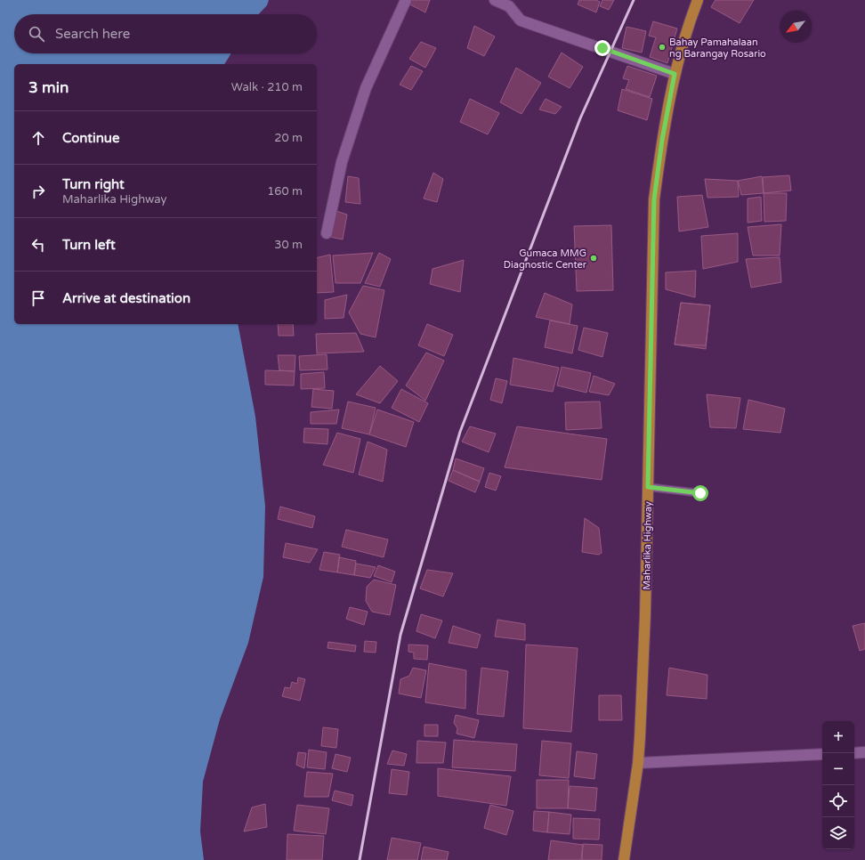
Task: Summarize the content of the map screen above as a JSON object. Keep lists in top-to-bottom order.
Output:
{
  "streets": {
    "main road": ["Maharlika Highway"]
  },
  "places": ["Bahay Pamahalaan ng Barangay Rosario", "Gumaca MMG Diagnostic Center"],
  "north": "bottom left",
  "page": {
    "search": "Search here",
    "heading": ["3 min", "Walk · 210 m"],
    "list": [
      ["Continue", "20 m"],
      ["Turn right", "Maharlika Highway", "160 m"],
      ["Turn left", "30 m"],
      "Arrive at destination"
    ],
    "map_buttons": ["+", "−"]
  }
}
